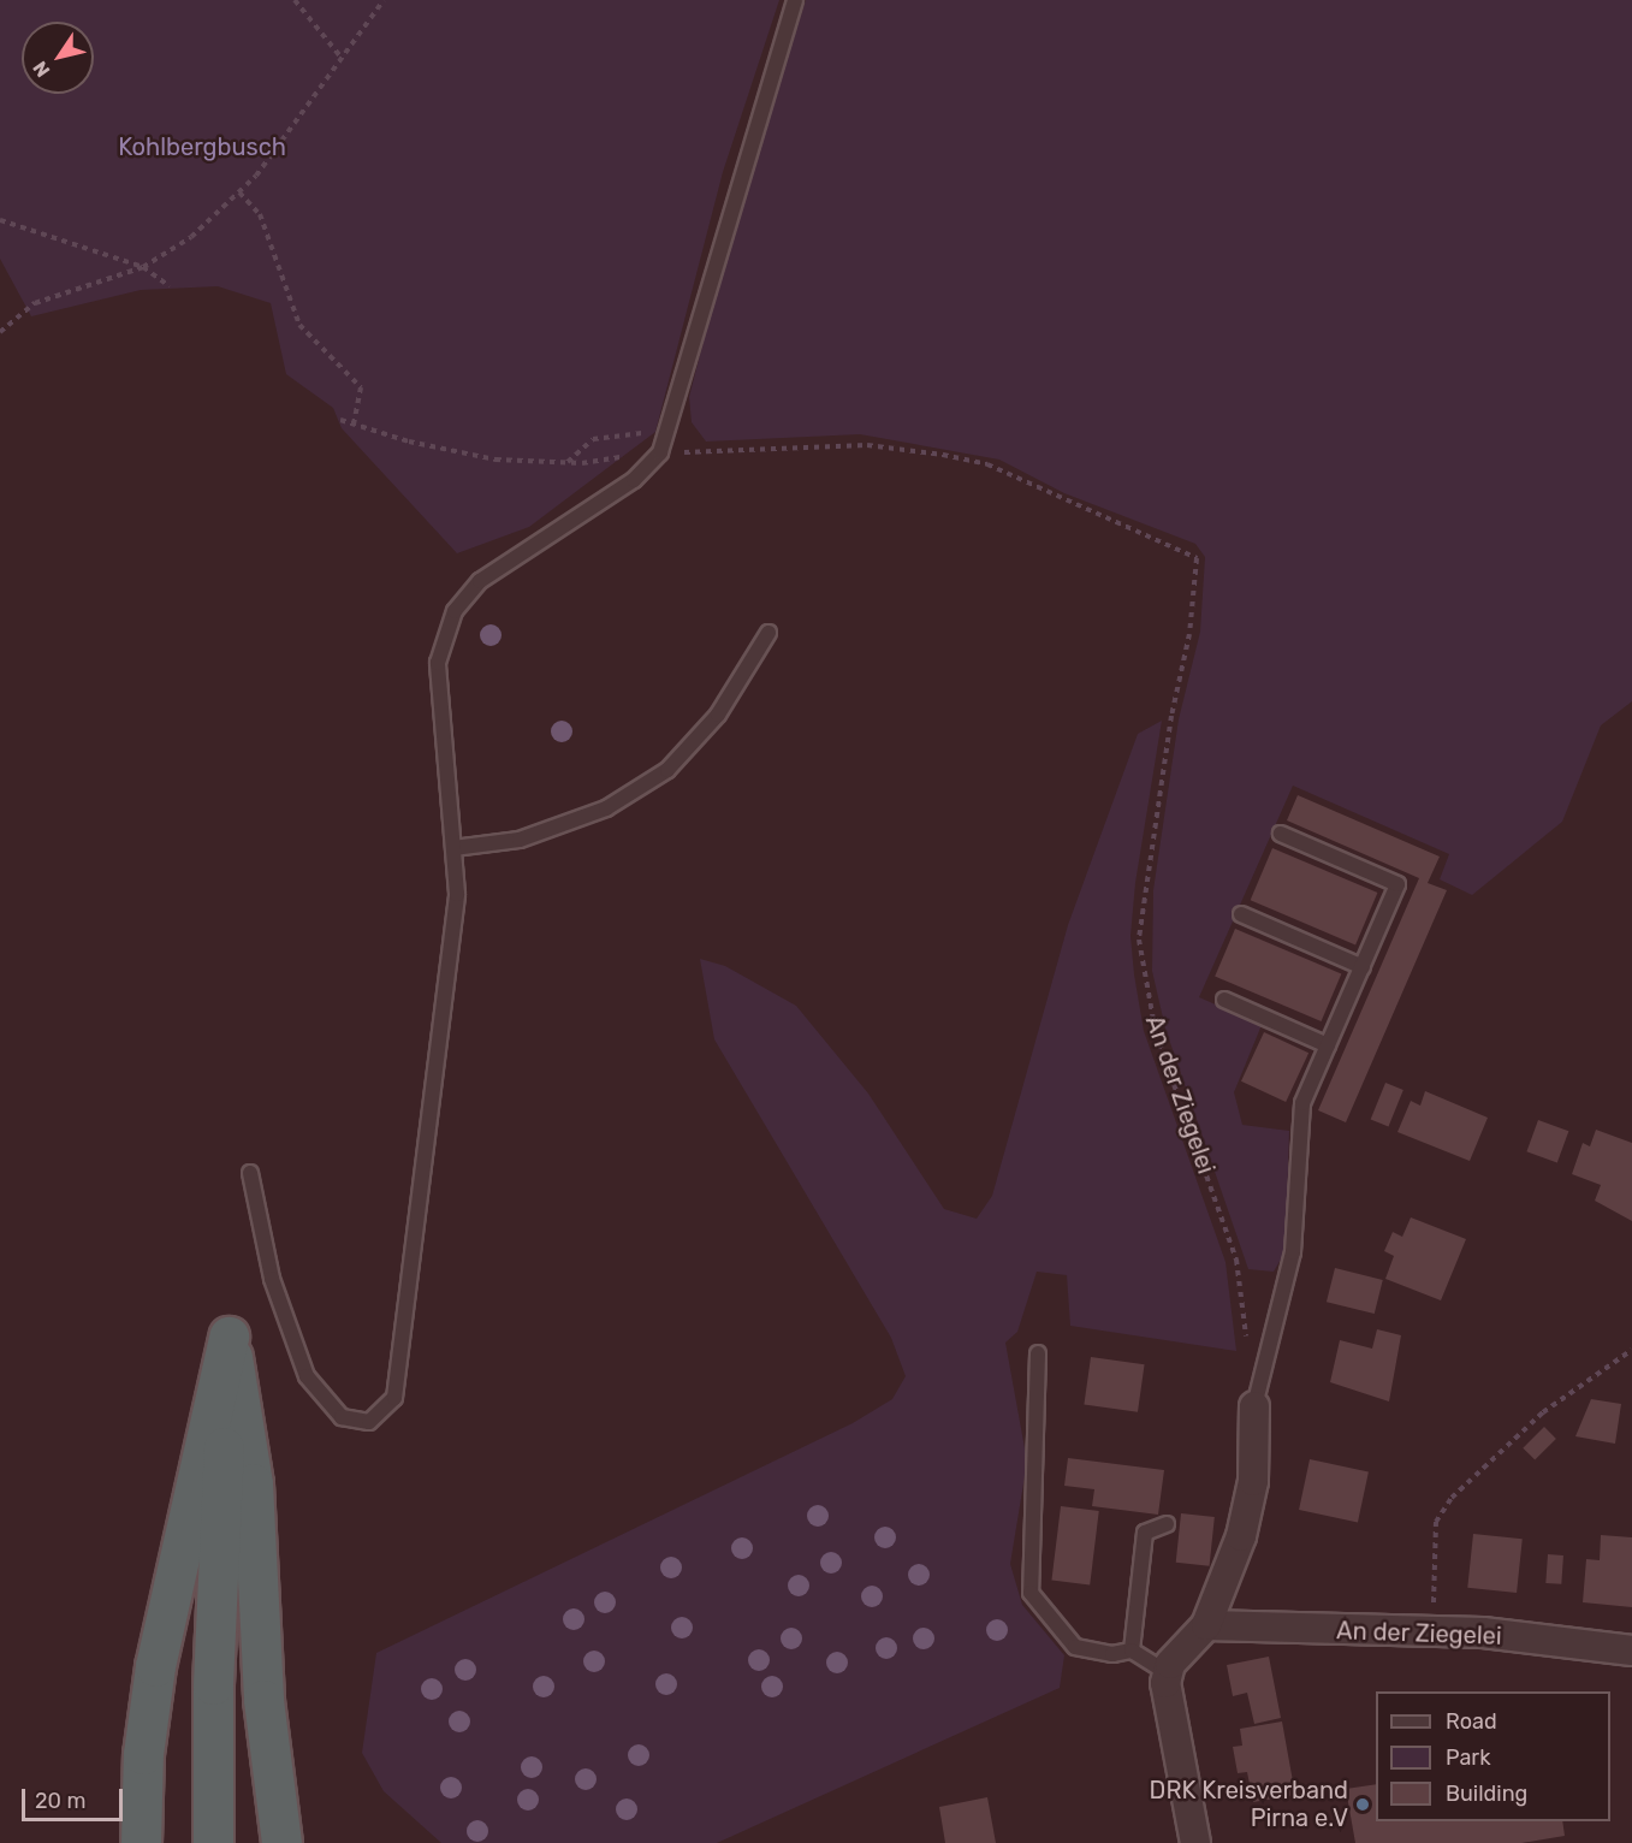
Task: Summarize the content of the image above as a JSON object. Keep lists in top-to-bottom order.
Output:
{
  "streets": {
    "street": ["An der Ziegelei"]
  },
  "parks": ["Kohlbergbusch"],
  "places": ["DRK Kreisverband Pirna e.V"],
  "legend": ["Road", "Park", "Building"],
  "scale_bar": "20 m",
  "north": "bottom left"
}
